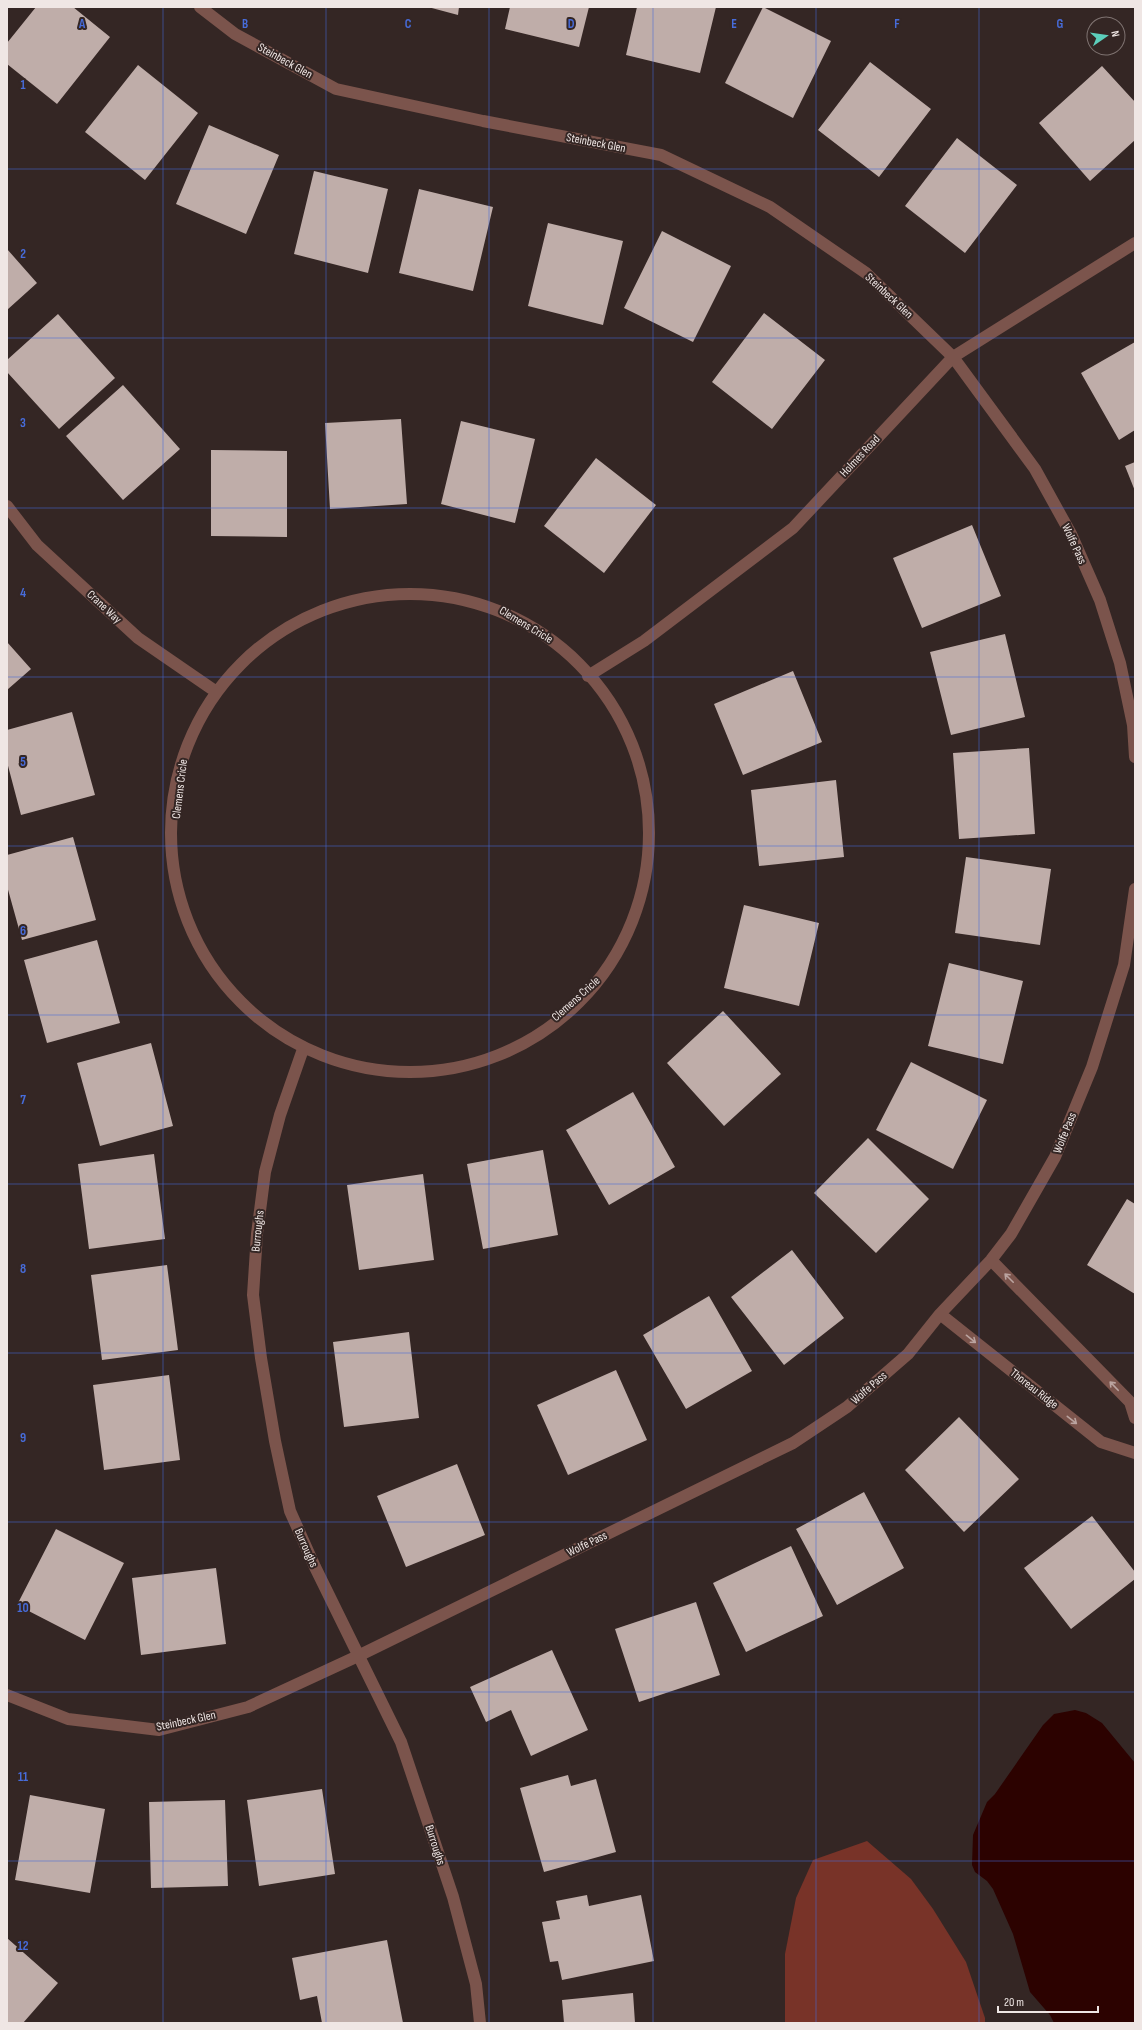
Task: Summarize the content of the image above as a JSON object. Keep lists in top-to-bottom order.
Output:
{
  "streets": {
    "street": [
      "Steinbeck Glen",
      "Holmes Road",
      "Wolfe Pass",
      "Crane Way",
      "Clemens Cricle",
      "Burroughs",
      "Thoreau Ridge"
    ]
  },
  "crossings": [
    ["Steinbeck Glen", "Holmes Road"],
    ["Steinbeck Glen", "Wolfe Pass"],
    ["Steinbeck Glen", "Burroughs"],
    ["Holmes Road", "Wolfe Pass"],
    ["Holmes Road", "Clemens Cricle"],
    ["Wolfe Pass", "Burroughs"],
    ["Wolfe Pass", "Thoreau Ridge"],
    ["Crane Way", "Clemens Cricle"],
    ["Clemens Cricle", "Burroughs"]
  ],
  "scale_bar": "20 m",
  "north": "right",
  "grid": {
    "columns": [
      "A",
      "B",
      "C",
      "D",
      "E",
      "F",
      "G"
    ],
    "rows": [
      "1",
      "2",
      "3",
      "4",
      "5",
      "6",
      "7",
      "8",
      "9",
      "10",
      "11",
      "12"
    ]
  }
}
